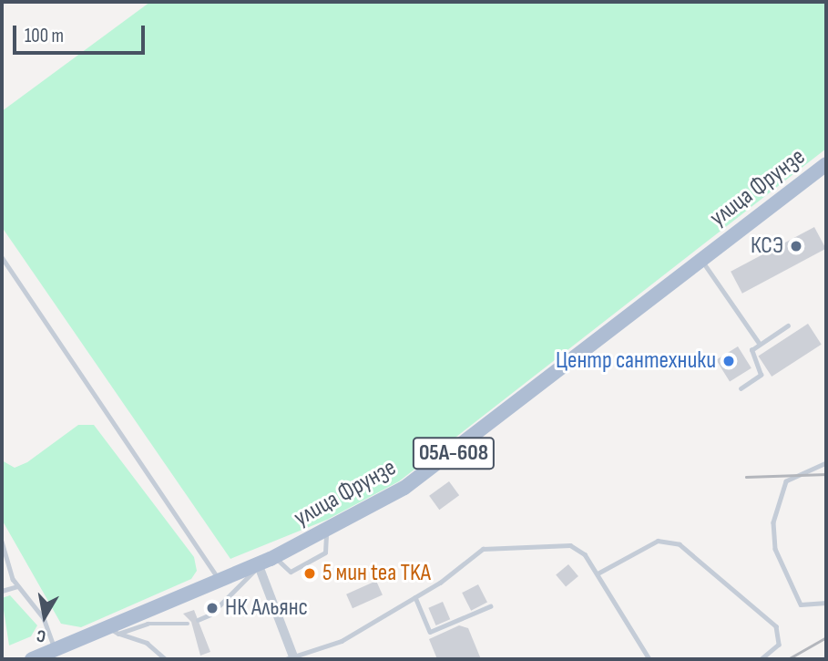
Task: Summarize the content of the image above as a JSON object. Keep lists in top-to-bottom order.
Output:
{
  "streets": {
    "main road": ["улица Фрунзе", "05А-608"]
  },
  "places": [
    "КСЭ",
    "Центр сантехники",
    "5 мин tea TKA",
    "НК Альянс"
  ],
  "scale_bar": "100 m",
  "north": "bottom"
}
